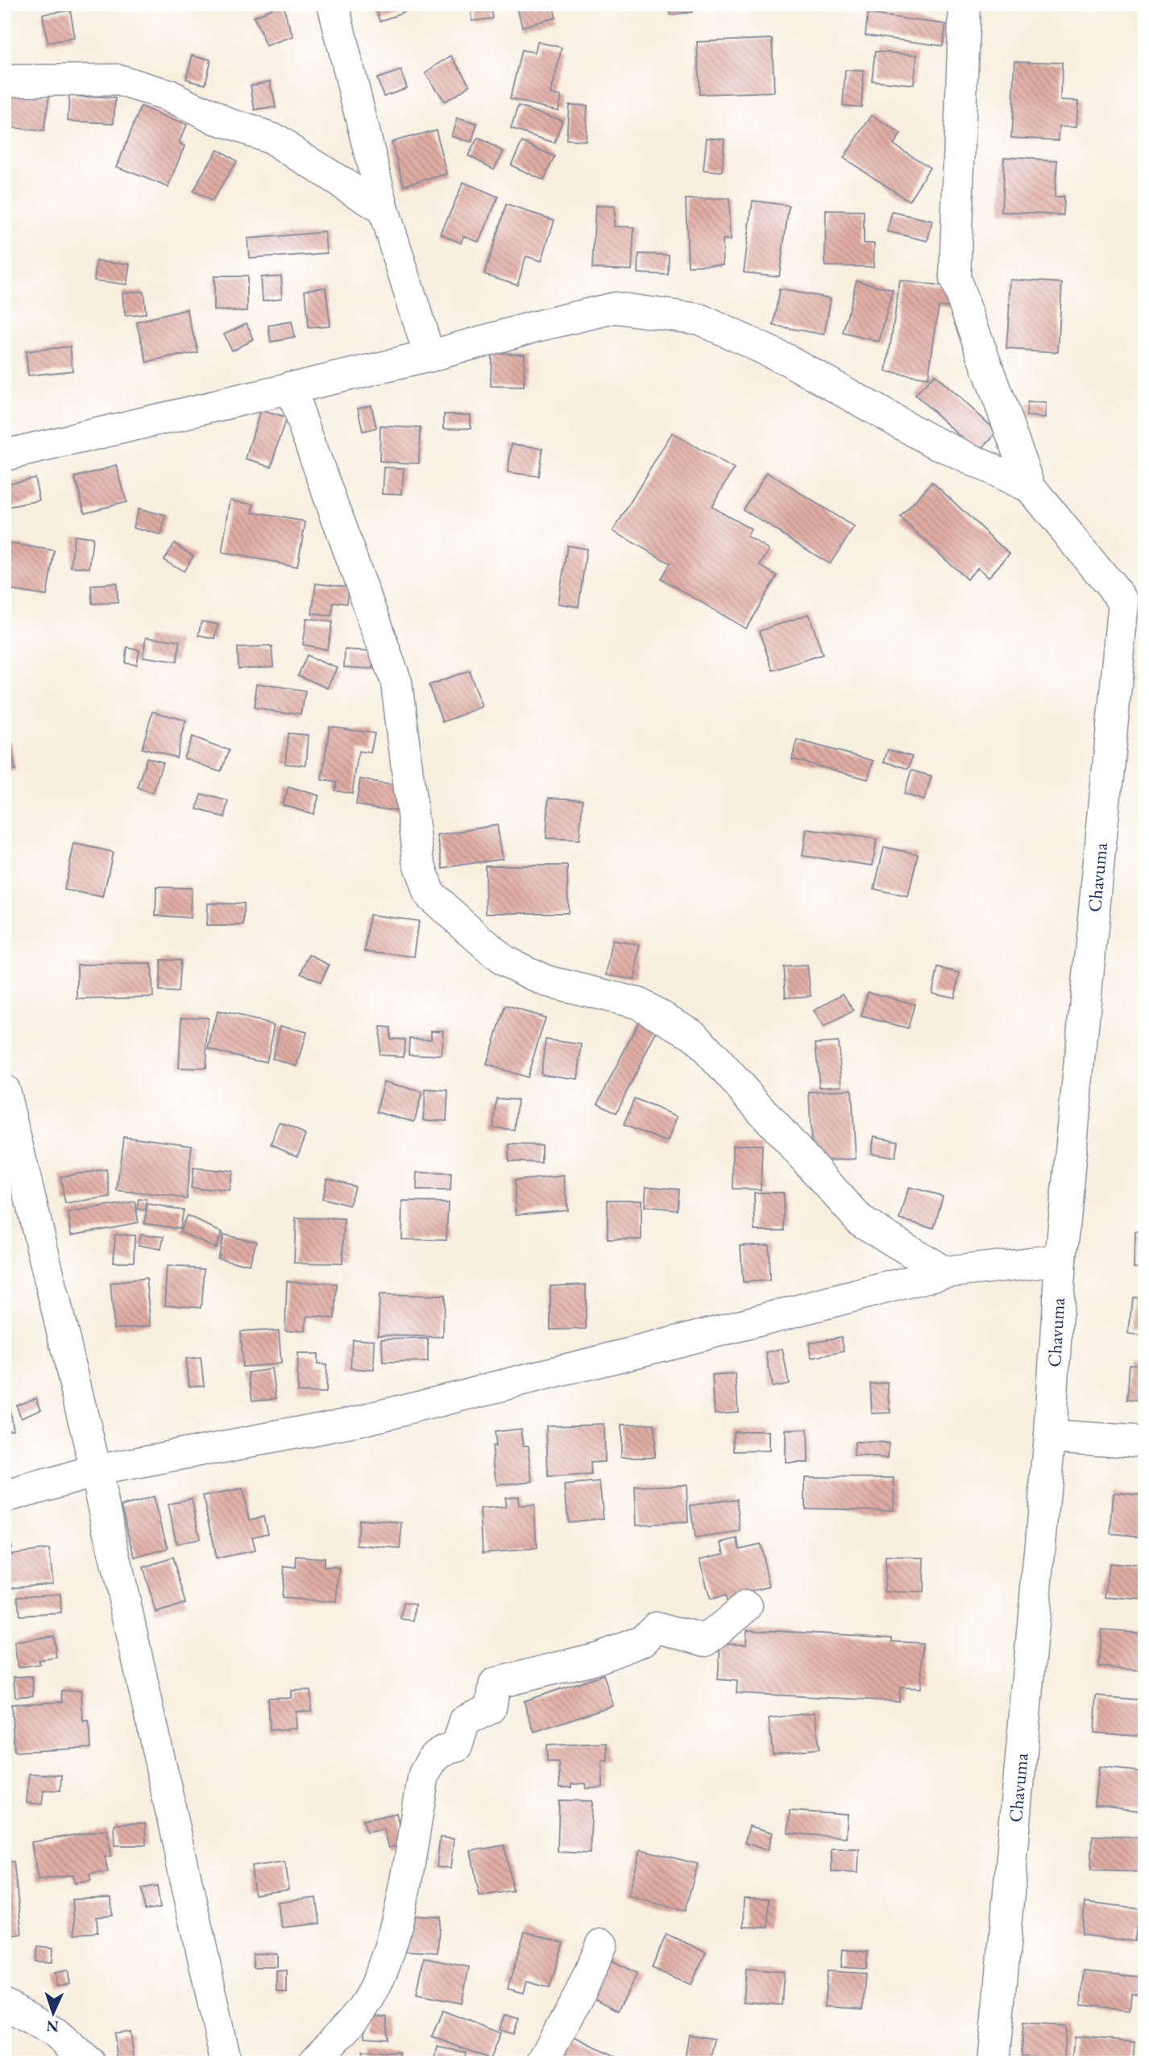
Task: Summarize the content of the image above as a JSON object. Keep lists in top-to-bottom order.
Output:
{
  "streets": {
    "street": ["Chavuma"]
  },
  "north": "bottom"
}
